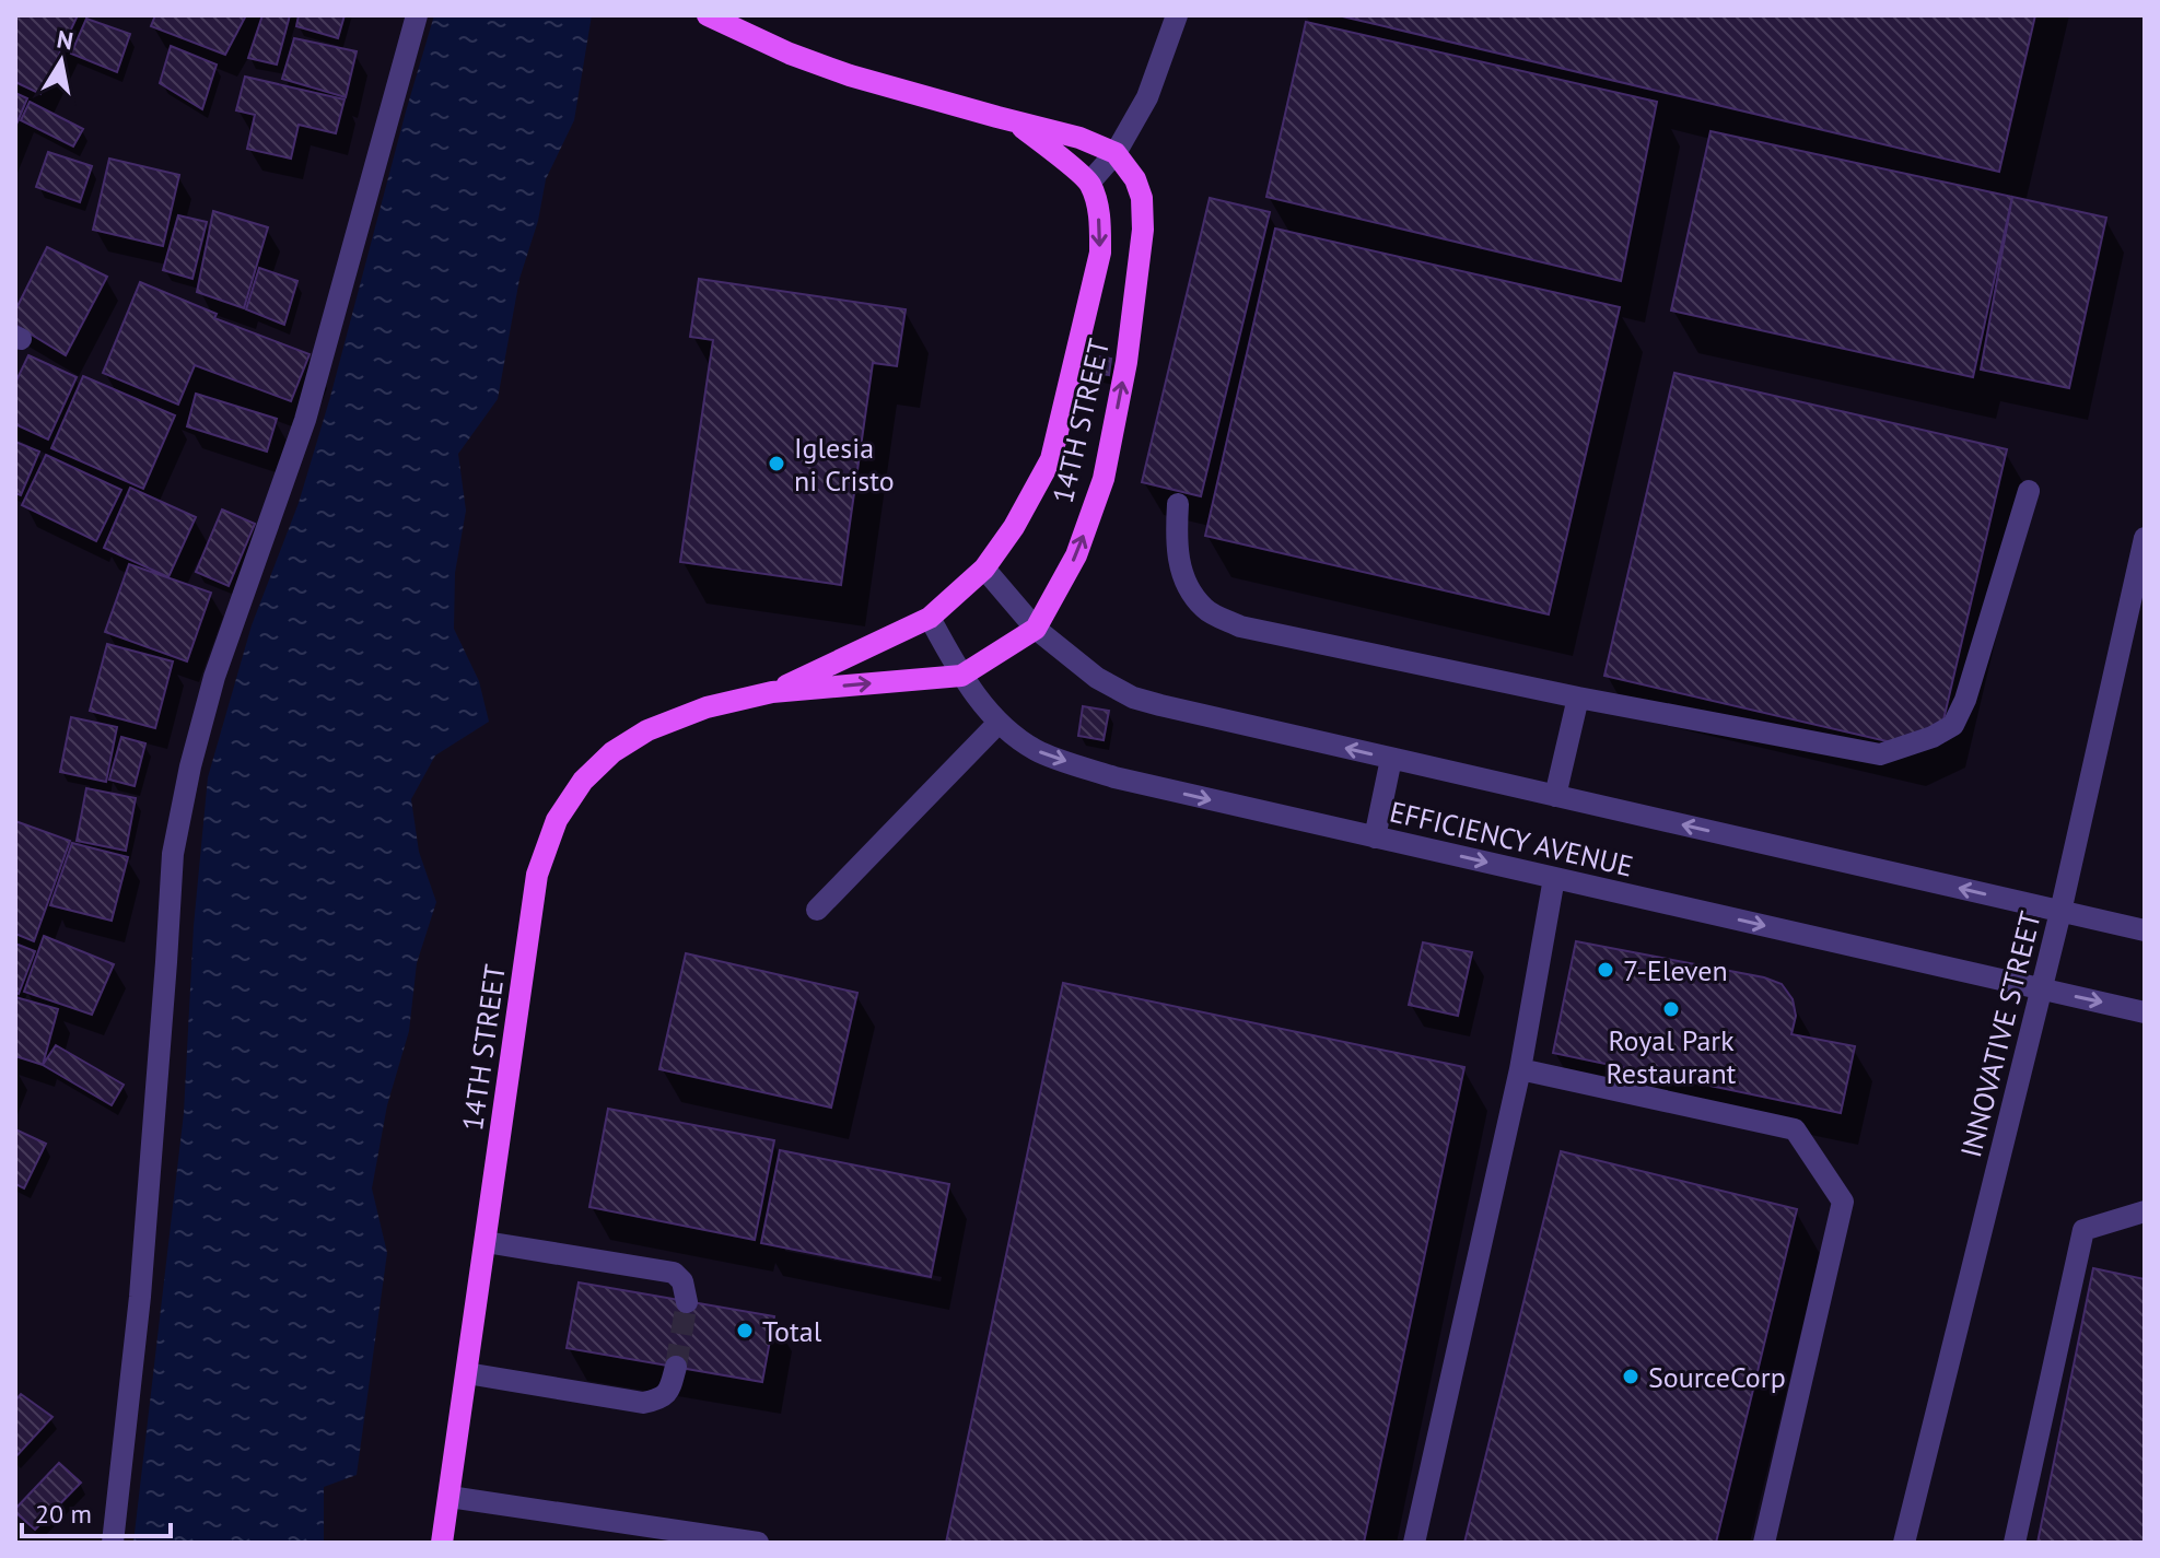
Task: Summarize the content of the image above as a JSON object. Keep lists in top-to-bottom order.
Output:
{
  "streets": {
    "main road": ["14TH STREET"],
    "street": ["EFFICIENCY AVENUE", "INNOVATIVE STREET"]
  },
  "crossings": [
    ["14TH STREET", "EFFICIENCY AVENUE"],
    ["EFFICIENCY AVENUE", "INNOVATIVE STREET"]
  ],
  "places": [
    "Iglesia ni Cristo",
    "7-Eleven",
    "Royal Park Restaurant",
    "Total",
    "SourceCorp"
  ],
  "scale_bar": "20 m",
  "north": "top"
}
